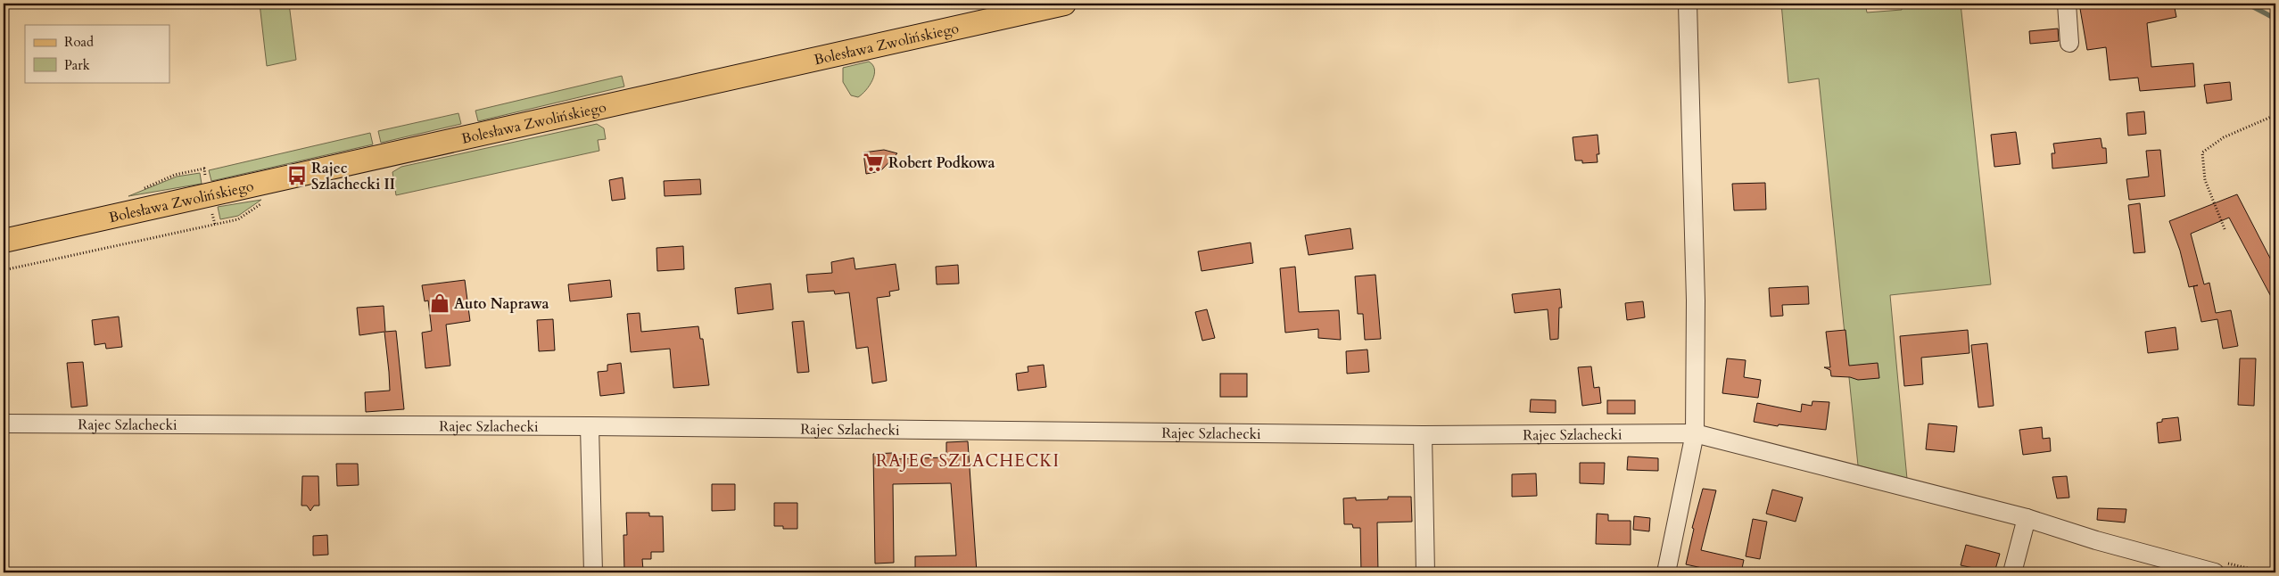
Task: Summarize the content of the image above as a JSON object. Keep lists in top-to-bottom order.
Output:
{
  "streets": {
    "main road": ["Bolesława Zwolińskiego"],
    "street": ["Rajec Szlachecki"]
  },
  "districts": ["RAJEC SZLACHECKI"],
  "places": {
    "supermarket": ["Robert Podkowa"],
    "bus stop": ["Rajec Szlachecki II"],
    "shop": ["Auto Naprawa"]
  },
  "legend": ["Road", "Park"]
}
